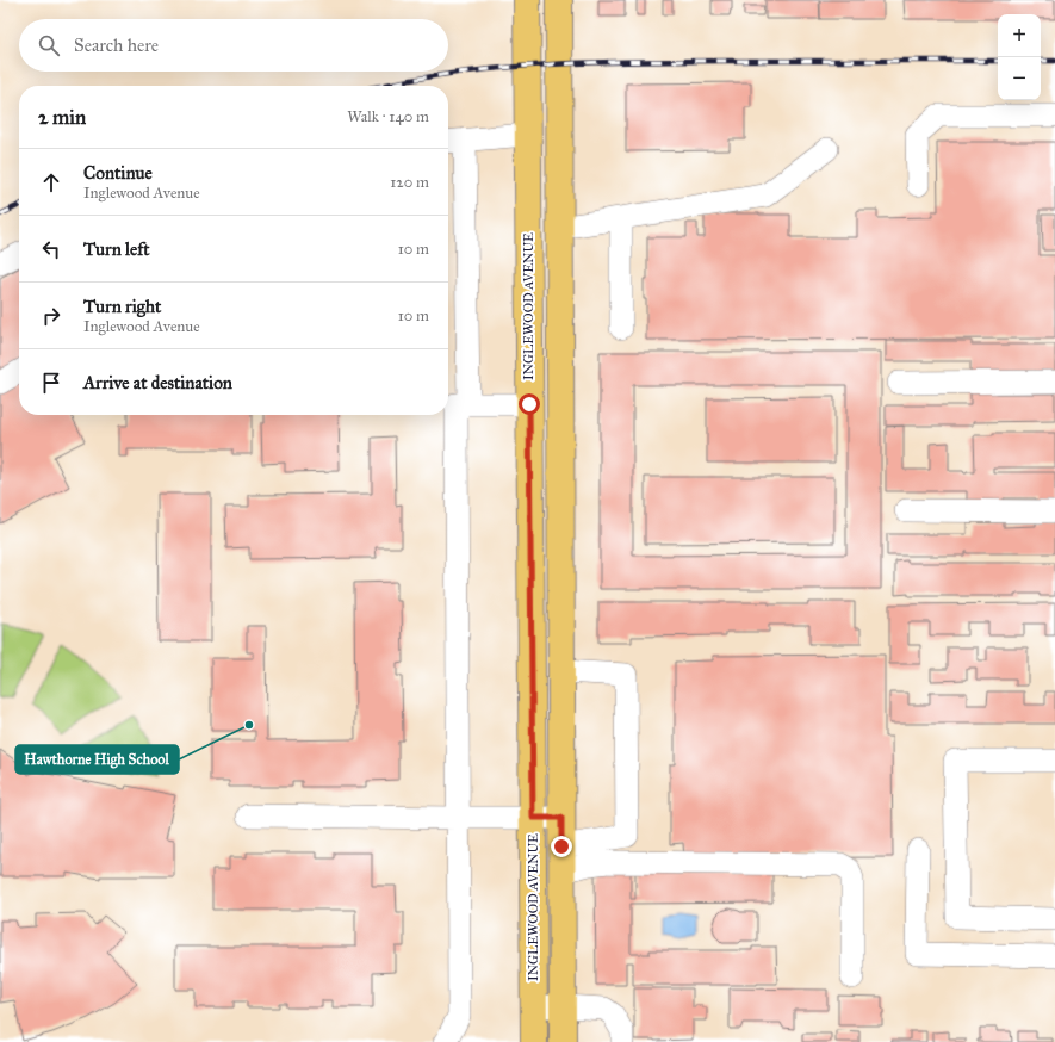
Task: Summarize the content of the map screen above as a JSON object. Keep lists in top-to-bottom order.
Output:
{
  "streets": {
    "main road": ["INGLEWOOD AVENUE"]
  },
  "places": ["Hawthorne High School"],
  "page": {
    "map_buttons": ["+", "−"],
    "search": "Search here",
    "heading": ["2 min", "Walk · 140 m"],
    "list": [
      ["Continue", "Inglewood Avenue", "120 m"],
      ["Turn left", "10 m"],
      ["Turn right", "Inglewood Avenue", "10 m"],
      "Arrive at destination"
    ]
  }
}
